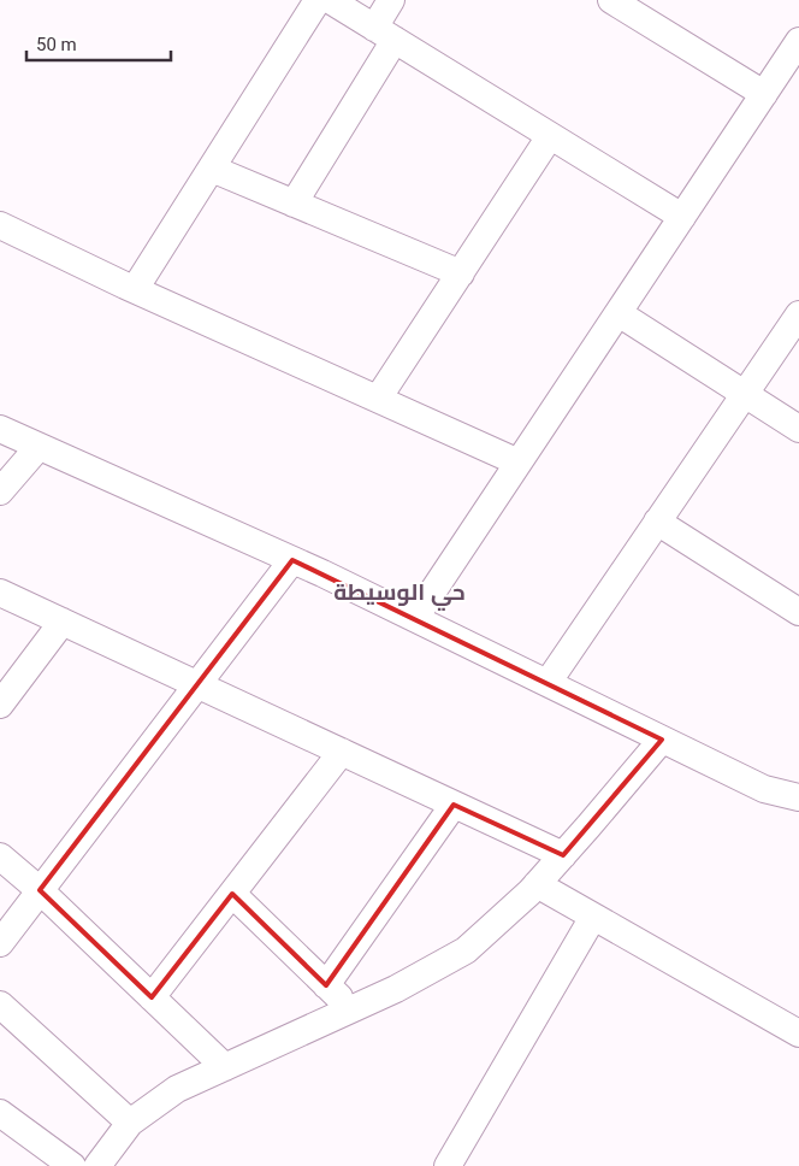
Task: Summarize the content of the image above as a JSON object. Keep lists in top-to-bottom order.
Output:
{
  "districts": ["حي الوسيطة"],
  "scale_bar": "50 m"
}
